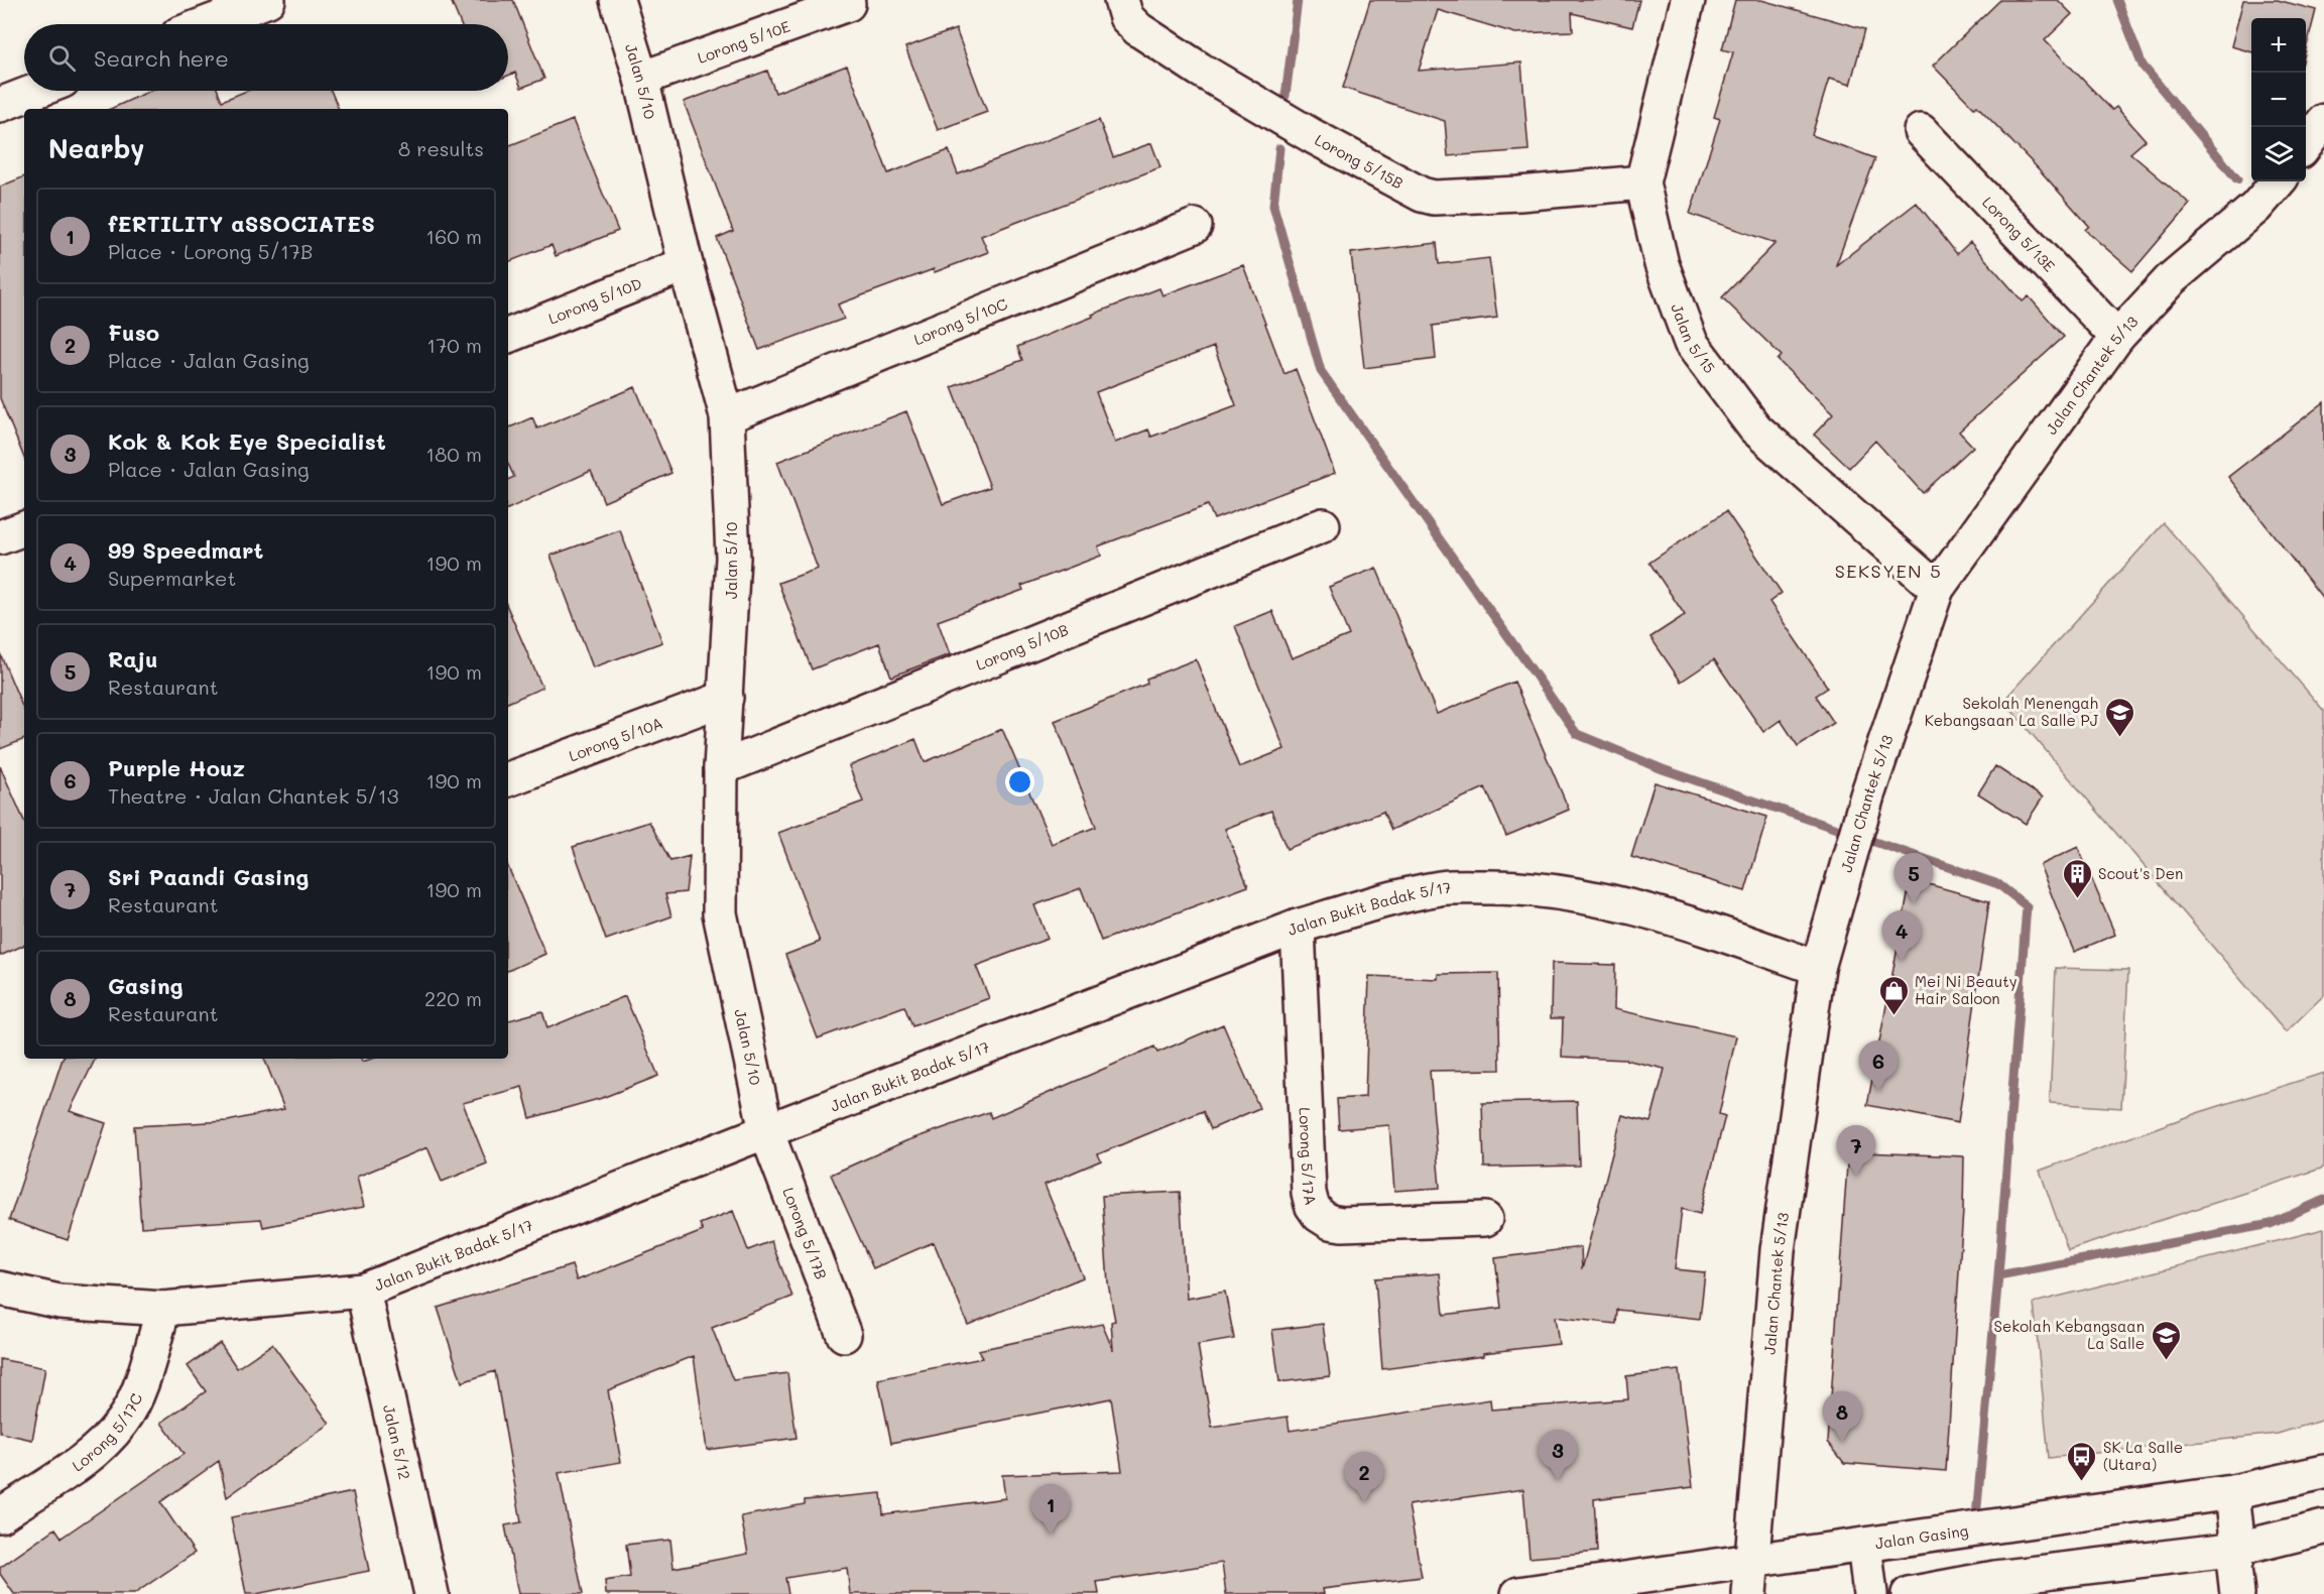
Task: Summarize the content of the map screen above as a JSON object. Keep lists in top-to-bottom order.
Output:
{
  "streets": {
    "street": [
      "Lorong 5/10E",
      "Jalan 5/10",
      "Lorong 5/15B",
      "Lorong 5/13E",
      "Lorong 5/10D",
      "Lorong 5/10C",
      "Jalan 5/15",
      "Jalan Chantek 5/13",
      "Lorong 5/10B",
      "Lorong 5/10A",
      "Jalan Bukit Badak 5/17",
      "Lorong 5/17A",
      "Lorong 5/17B",
      "Lorong 5/17C",
      "Jalan 5/12",
      "Jalan Gasing"
    ]
  },
  "crossings": [
    ["Lorong 5/10E", "Jalan 5/10"],
    ["Jalan 5/10", "Lorong 5/10D"],
    ["Jalan 5/10", "Lorong 5/10C"],
    ["Jalan 5/10", "Lorong 5/10B"],
    ["Jalan 5/10", "Lorong 5/10A"],
    ["Jalan 5/10", "Jalan Bukit Badak 5/17"],
    ["Jalan 5/10", "Lorong 5/17B"],
    ["Lorong 5/15B", "Jalan 5/15"],
    ["Lorong 5/13E", "Jalan Chantek 5/13"],
    ["Jalan 5/15", "Jalan Chantek 5/13"],
    ["Jalan Chantek 5/13", "Jalan Bukit Badak 5/17"],
    ["Jalan Chantek 5/13", "Jalan Gasing"],
    ["Jalan Bukit Badak 5/17", "Lorong 5/17A"],
    ["Jalan Bukit Badak 5/17", "Lorong 5/17B"],
    ["Jalan Bukit Badak 5/17", "Lorong 5/17C"],
    ["Jalan Bukit Badak 5/17", "Jalan 5/12"]
  ],
  "districts": ["SEKSYEN 5"],
  "places": {
    "school or university": ["Sekolah Menengah Kebangsaan La Salle PJ", "Sekolah Kebangsaan La Salle"],
    "building": ["Scout's Den"],
    "shop": ["Mei Ni Beauty Hair Saloon"],
    "bus stop": ["SK La Salle (Utara)"]
  },
  "page": {
    "map_buttons": ["+", "−"],
    "search": "Search here",
    "heading": ["Nearby", "8 results"],
    "list": [
      {
        "mark": "1",
        "name": "fERTILITY aSSOCIATES",
        "note": "Place · Lorong 5/17B",
        "value": "160 m"
      },
      {
        "mark": "2",
        "name": "Fuso",
        "note": "Place · Jalan Gasing",
        "value": "170 m"
      },
      {
        "mark": "3",
        "name": "Kok & Kok Eye Specialist",
        "note": "Place · Jalan Gasing",
        "value": "180 m"
      },
      {
        "mark": "4",
        "name": "99 Speedmart",
        "note": "Supermarket",
        "value": "190 m"
      },
      {
        "mark": "5",
        "name": "Raju",
        "note": "Restaurant",
        "value": "190 m"
      },
      {
        "mark": "6",
        "name": "Purple Houz",
        "note": "Theatre · Jalan Chantek 5/13",
        "value": "190 m"
      },
      {
        "mark": "7",
        "name": "Sri Paandi Gasing",
        "note": "Restaurant",
        "value": "190 m"
      },
      {
        "mark": "8",
        "name": "Gasing",
        "note": "Restaurant",
        "value": "220 m"
      }
    ],
    "pins": [
      "5",
      "4",
      "6",
      "7",
      "8",
      "3",
      "2",
      "1"
    ]
  }
}
